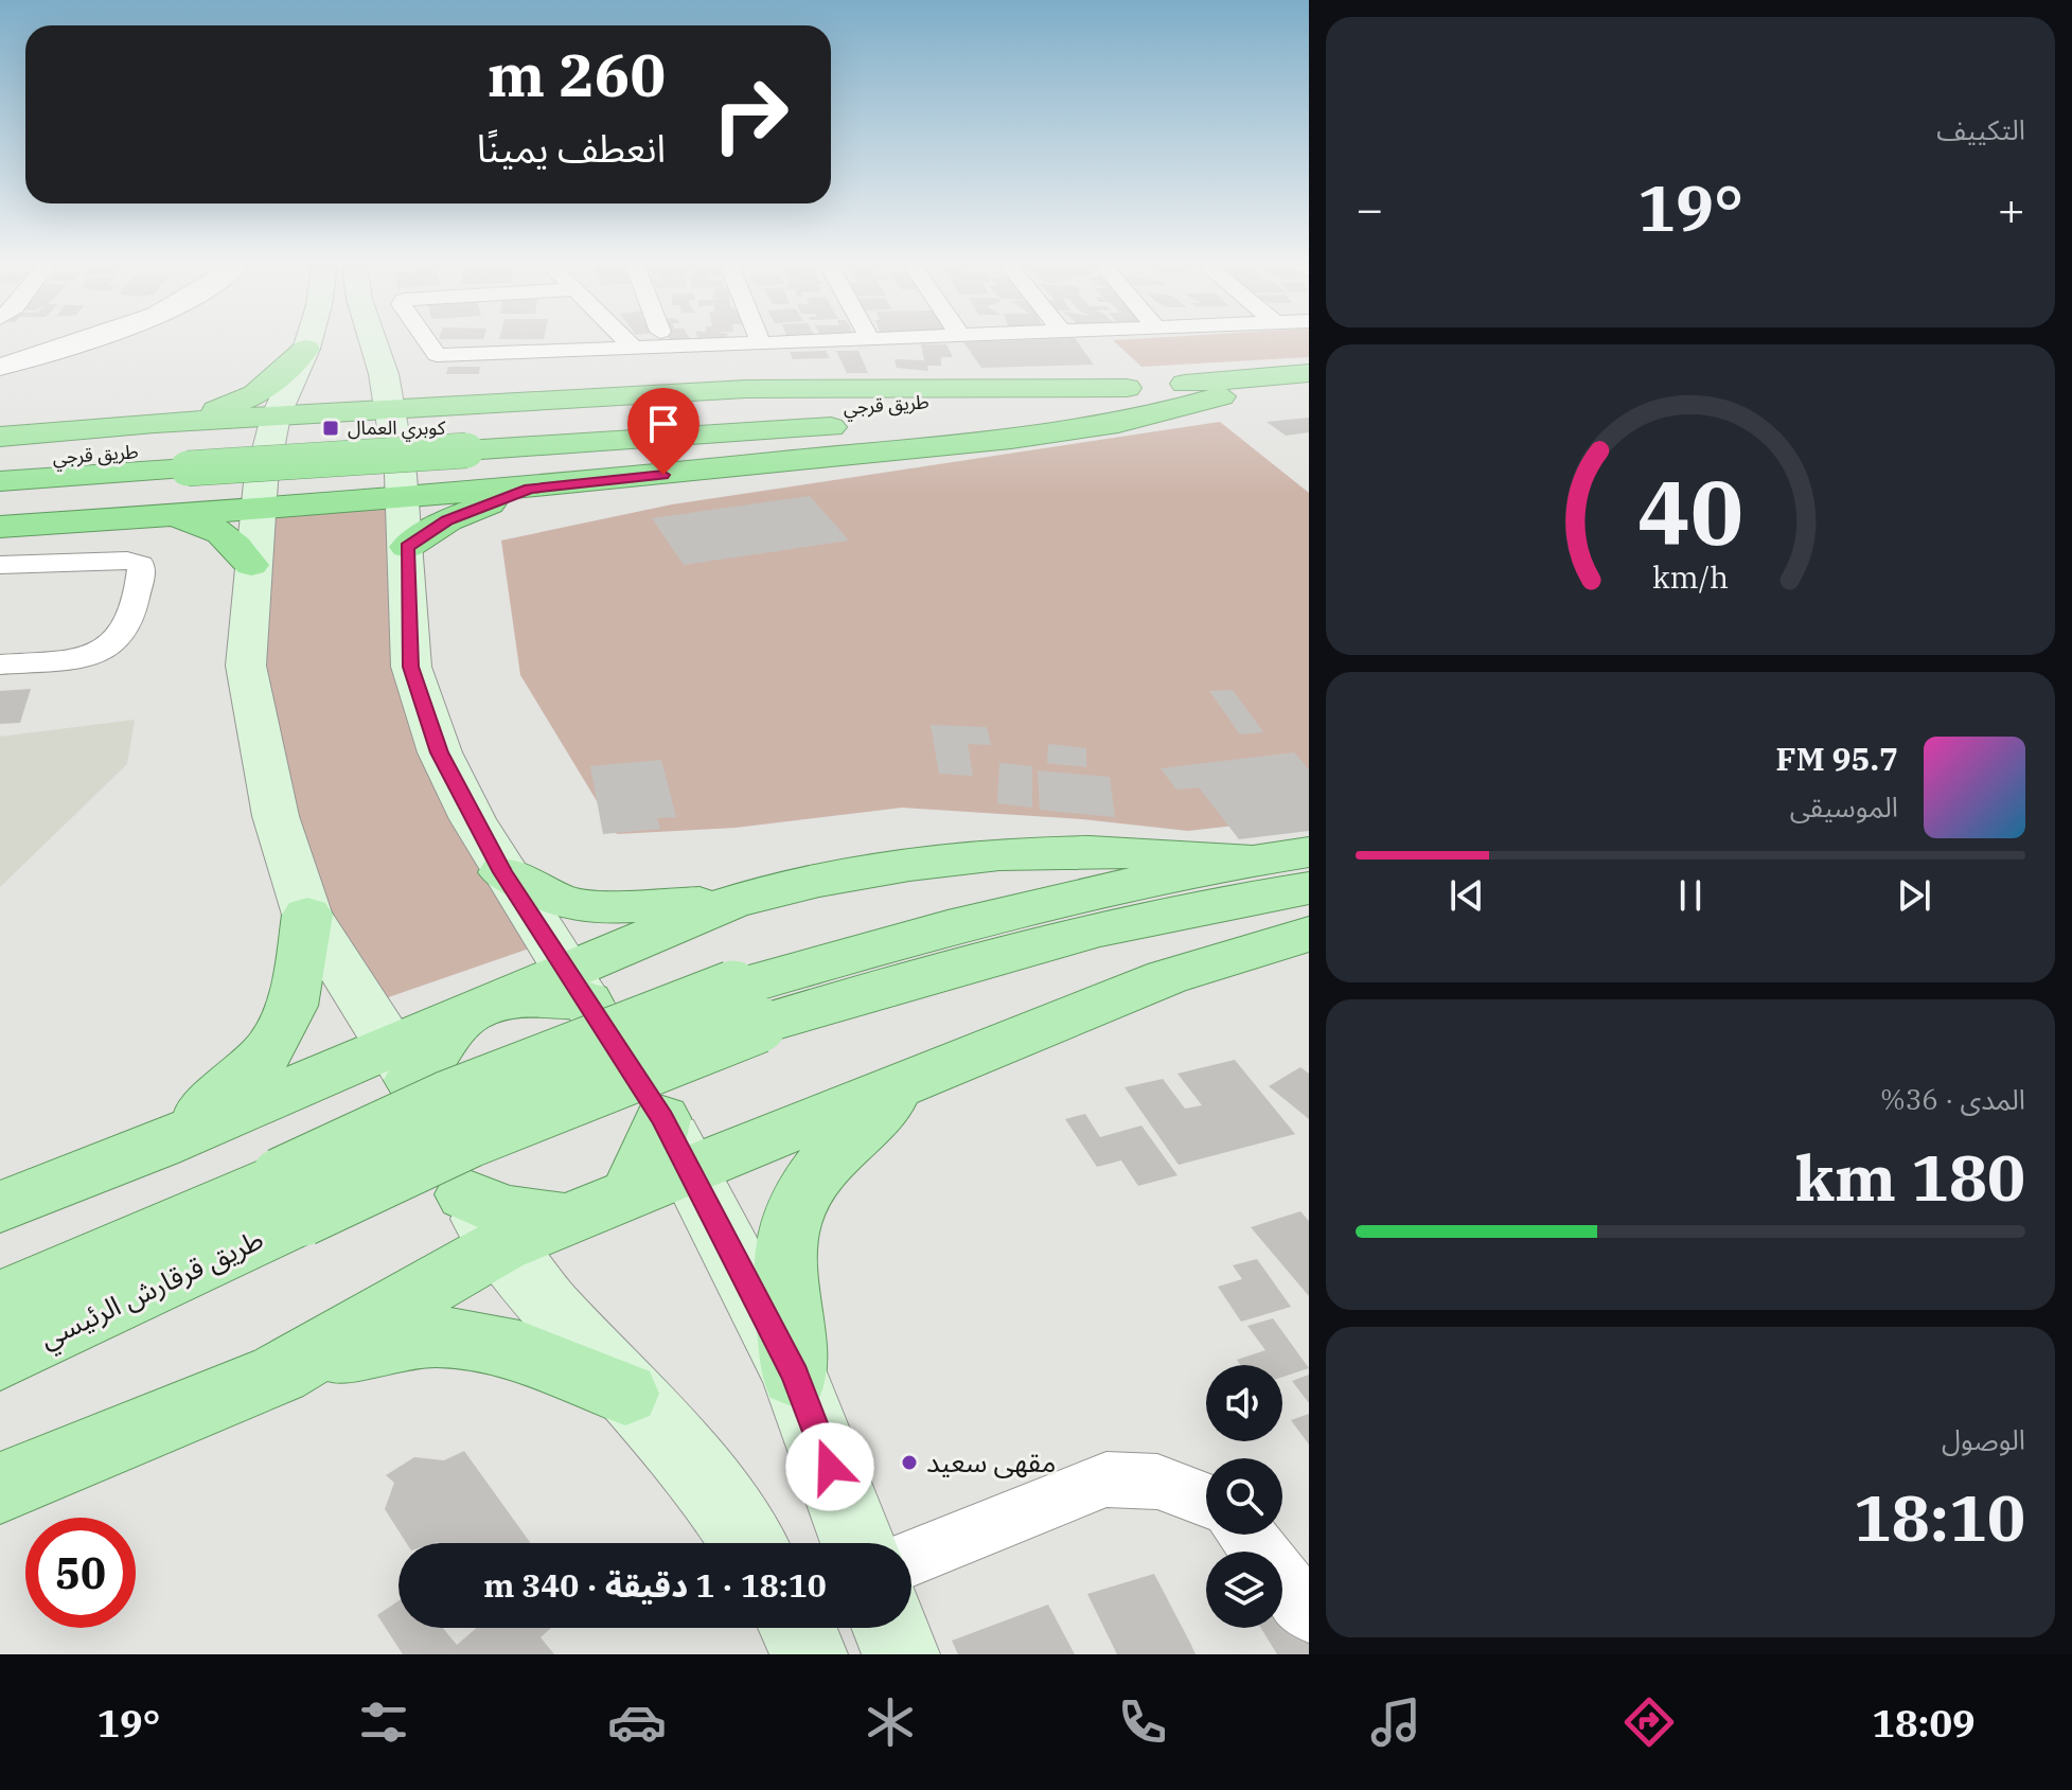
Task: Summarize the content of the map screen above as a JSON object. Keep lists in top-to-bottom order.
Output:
{
  "streets": {
    "highway": ["طريق قرجي"],
    "main road": ["طريق قرقارش الرئيسي"]
  },
  "places": {
    "transit": ["كوبري العمال"],
    "other": ["مقهى سعيد"]
  },
  "page": {
    "tile": [
      "التكييف",
      ["المدى · 36%", "180 km"],
      ["الوصول", "18:10"]
    ],
    "turn": ["260 m", "انعطف يمينًا"],
    "heat": ["−", "19°", "+"],
    "song": ["95.7 FM", "الموسيقى"],
    "limit": "50",
    "trip": "18:10 · 1 دقيقة · 340 m",
    "tabs": ["18:09", "19°"],
    "gauge": ["40", "km/h"]
  }
}
